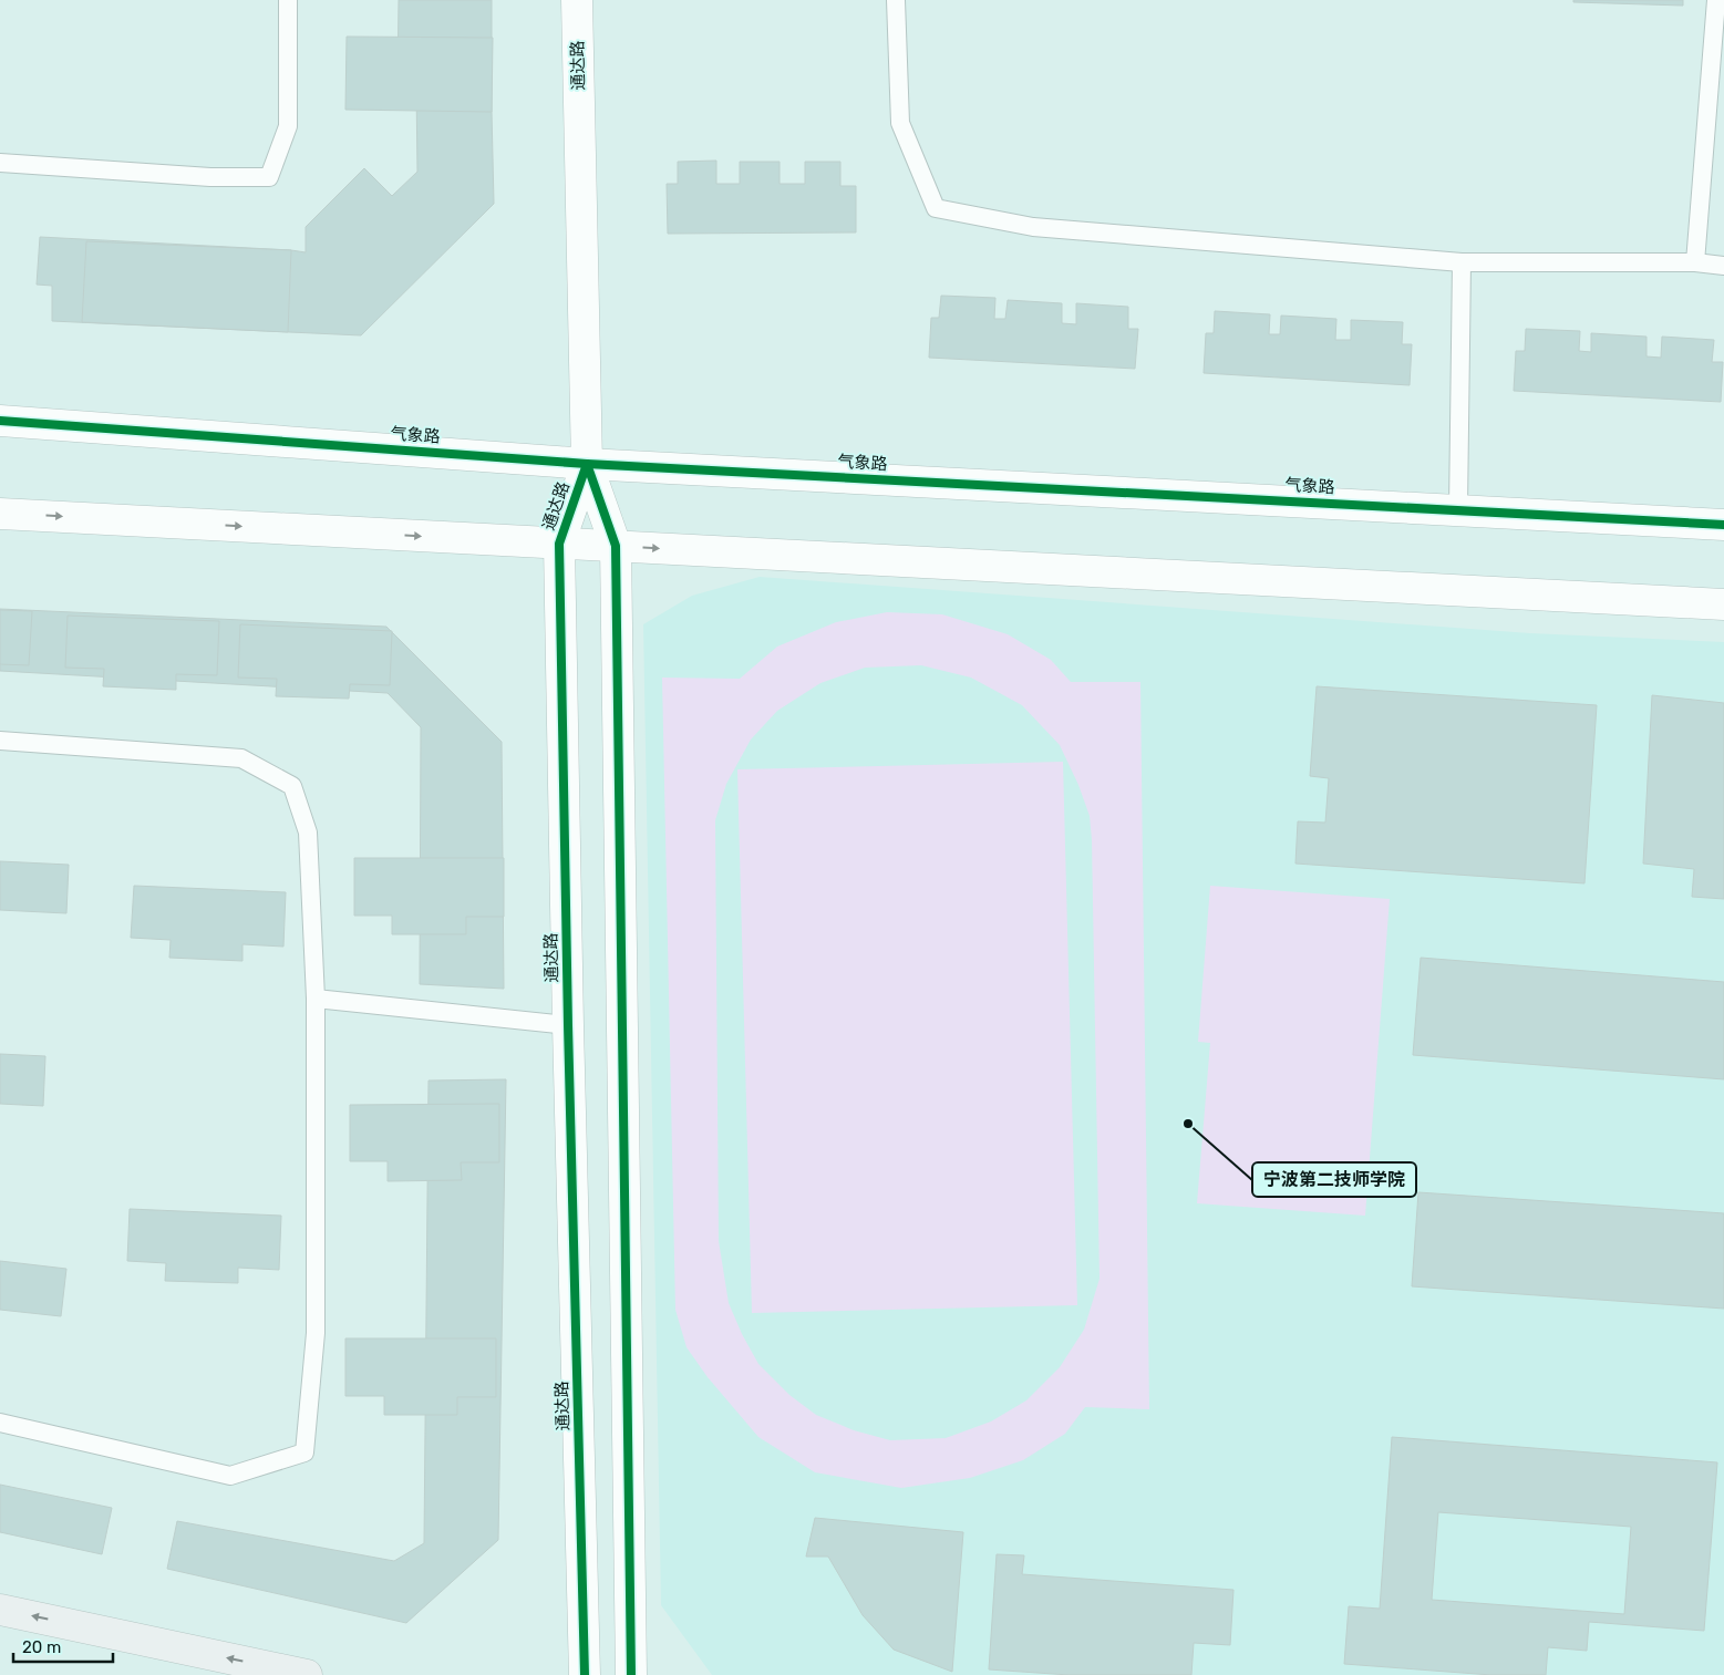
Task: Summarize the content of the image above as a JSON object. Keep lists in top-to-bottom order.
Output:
{
  "streets": {
    "street": ["通达路", "气象路"]
  },
  "crossings": [
    ["通达路", "气象路"]
  ],
  "places": ["宁波第二技师学院"],
  "scale_bar": "20 m"
}
